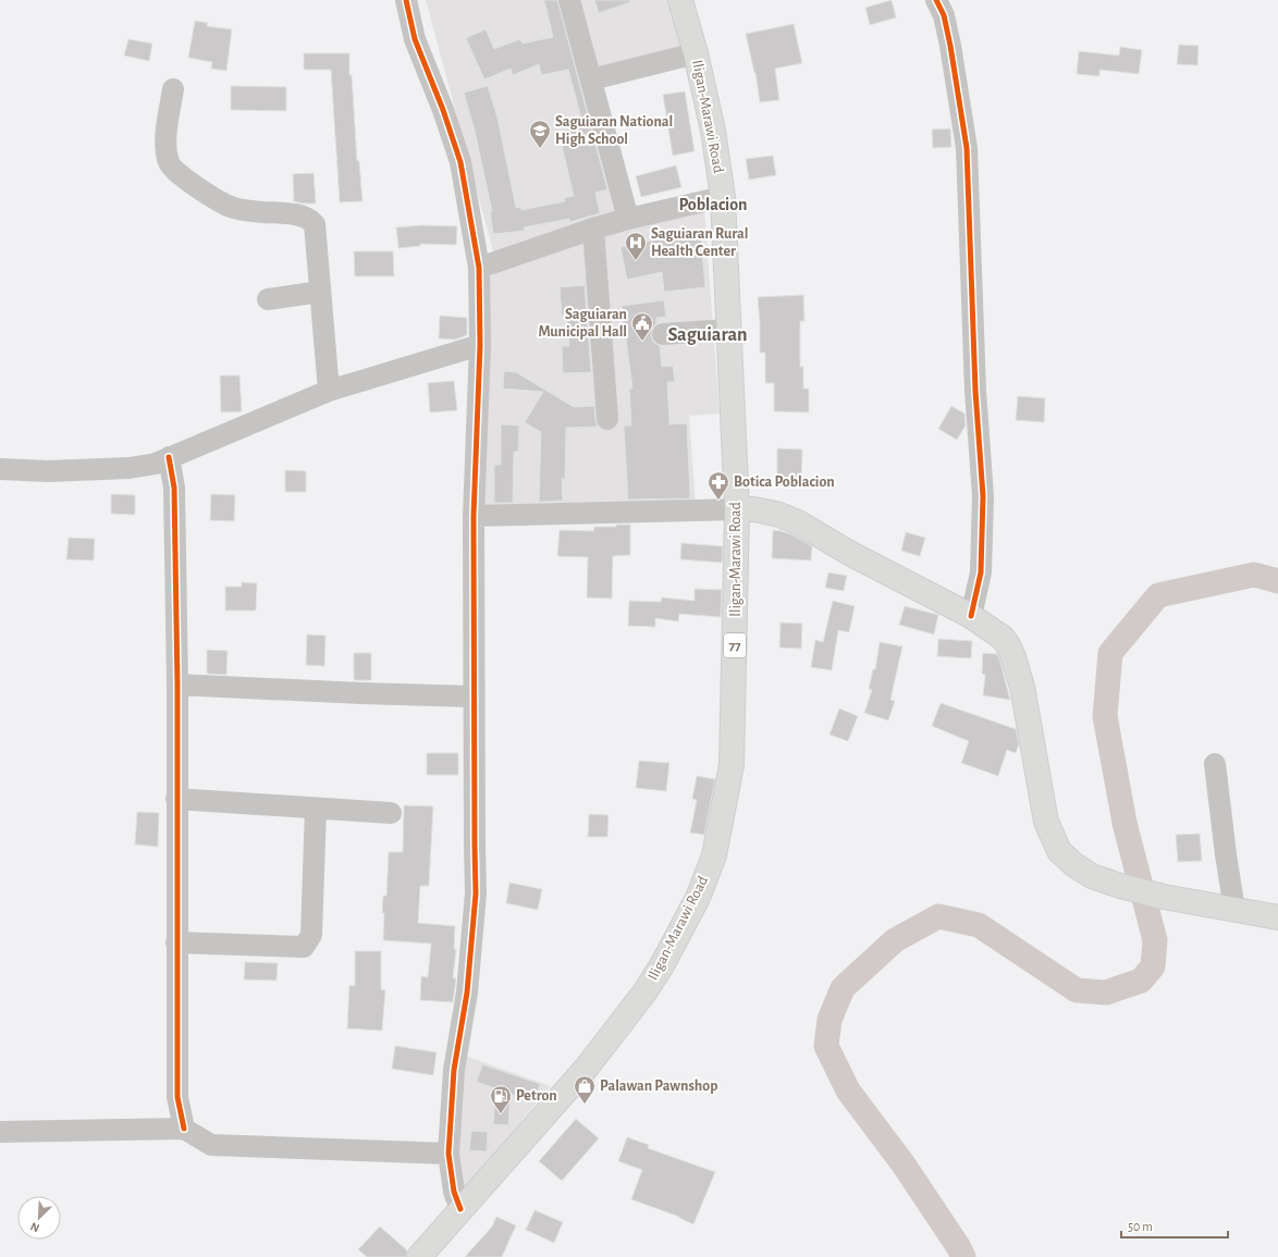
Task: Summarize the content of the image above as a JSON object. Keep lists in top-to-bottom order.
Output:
{
  "streets": {
    "main road": ["Iligan-Marawi Road", "77"]
  },
  "districts": ["Poblacion", "Saguiaran"],
  "places": {
    "school or university": ["Saguiaran National High School"],
    "hospital": ["Saguiaran Rural Health Center"],
    "public building": ["Saguiaran Municipal Hall"],
    "pharmacy": ["Botica Poblacion"],
    "shop": ["Palawan Pawnshop"],
    "fuel station": ["Petron"]
  },
  "scale_bar": "50 m",
  "north": "bottom left"
}
